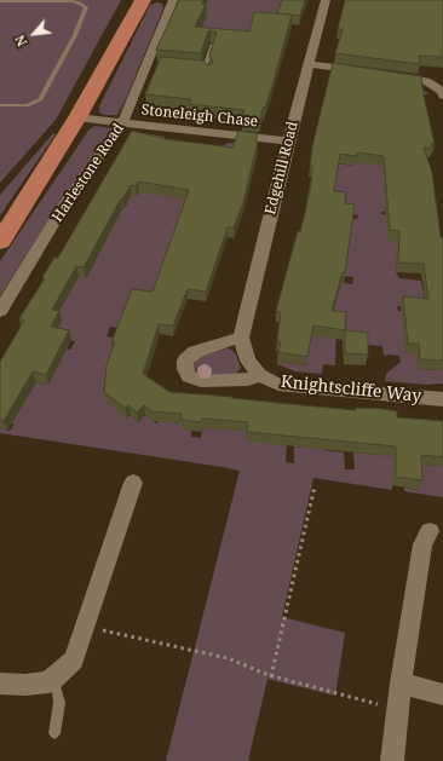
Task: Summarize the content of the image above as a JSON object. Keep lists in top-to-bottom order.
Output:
{
  "streets": {
    "street": [
      "Stoneleigh Chase",
      "Edgehill Road",
      "Harlestone Road",
      "Knightscliffe Way"
    ]
  },
  "crossings": [
    ["Stoneleigh Chase", "Edgehill Road"],
    ["Stoneleigh Chase", "Harlestone Road"],
    ["Edgehill Road", "Knightscliffe Way"]
  ],
  "north": "bottom left"
}
